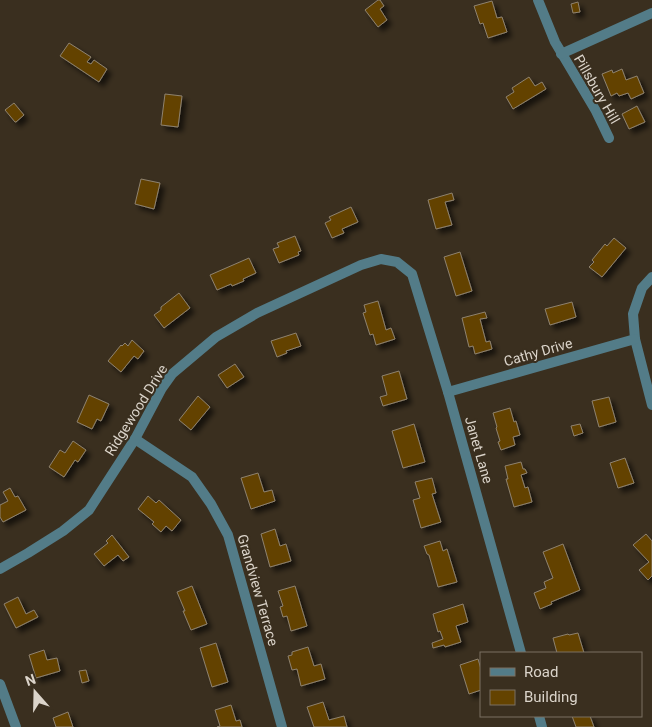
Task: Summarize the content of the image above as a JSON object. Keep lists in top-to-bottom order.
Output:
{
  "streets": {
    "street": [
      "Pillsbury Hill",
      "Cathy Drive",
      "Ridgewood Drive",
      "Janet Lane",
      "Grandview Terrace"
    ]
  },
  "crossings": [
    ["Cathy Drive", "Janet Lane"],
    ["Ridgewood Drive", "Janet Lane"],
    ["Ridgewood Drive", "Grandview Terrace"]
  ],
  "legend": ["Road", "Building"],
  "north": "top"
}
